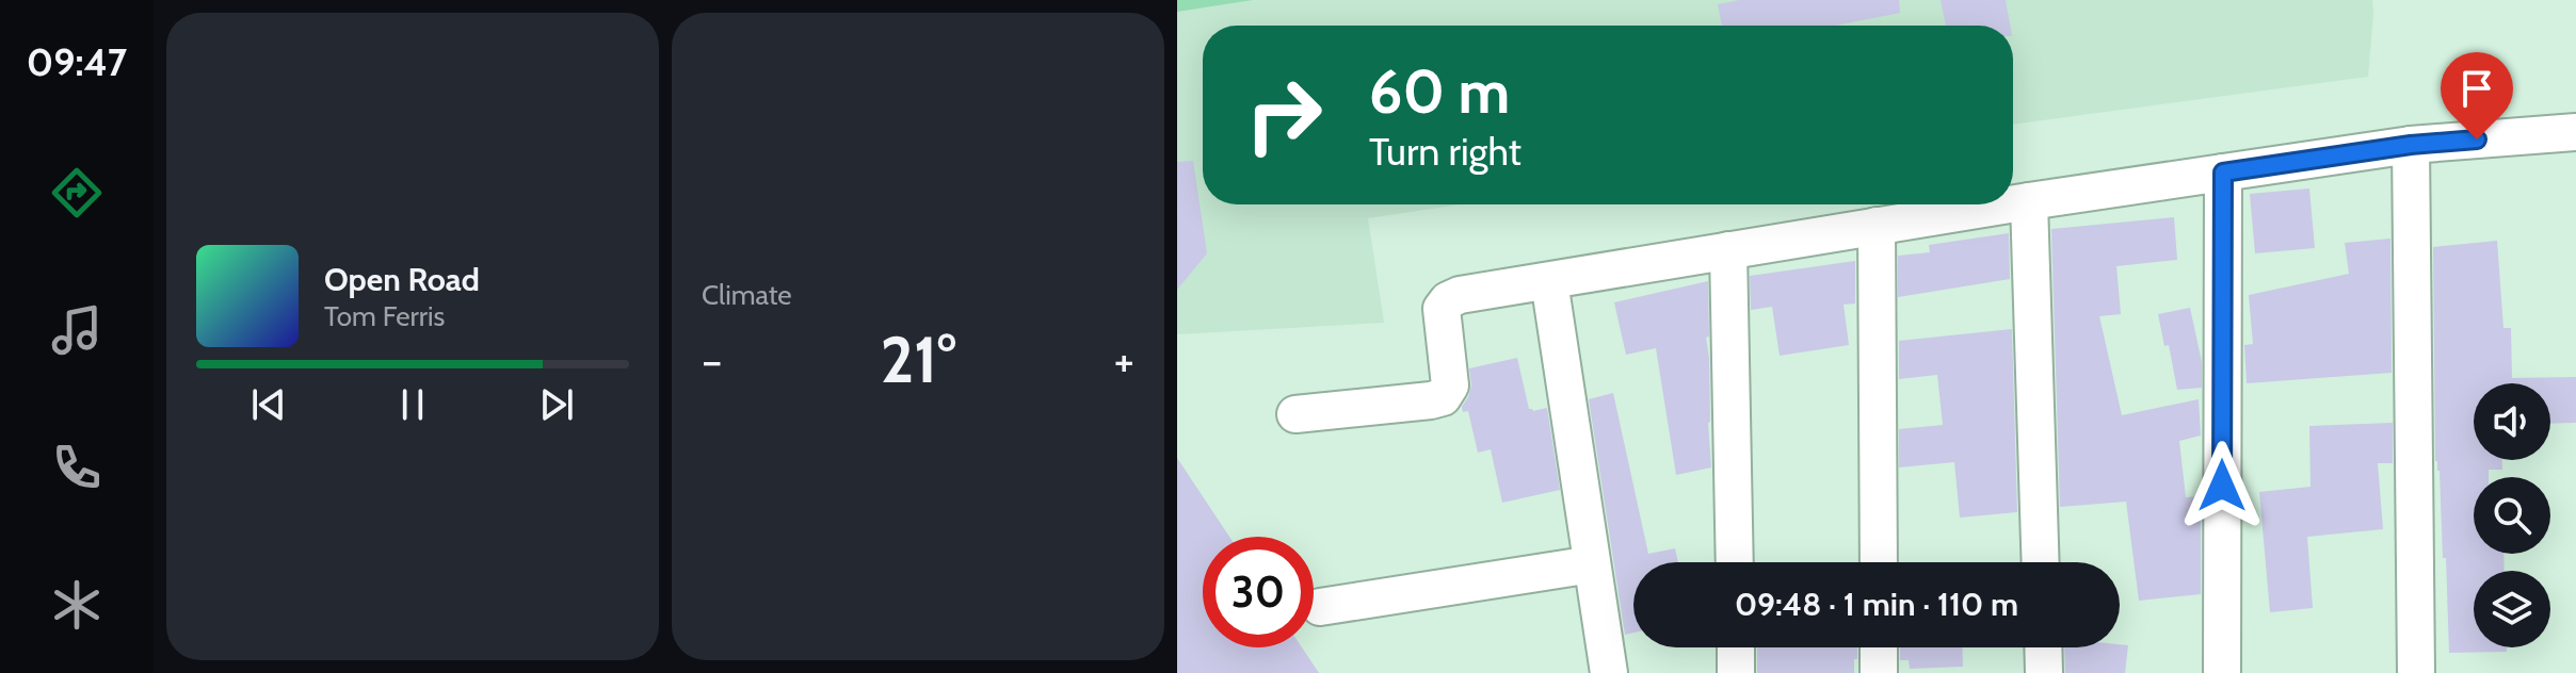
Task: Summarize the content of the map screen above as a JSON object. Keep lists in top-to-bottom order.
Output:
{
  "page": {
    "tabs": "09:47",
    "tile": "Climate",
    "turn": ["60 m", "Turn right"],
    "song": ["Open Road", "Tom Ferris"],
    "heat": ["−", "21°", "+"],
    "limit": "30",
    "trip": "09:48 · 1 min · 110 m"
  }
}
